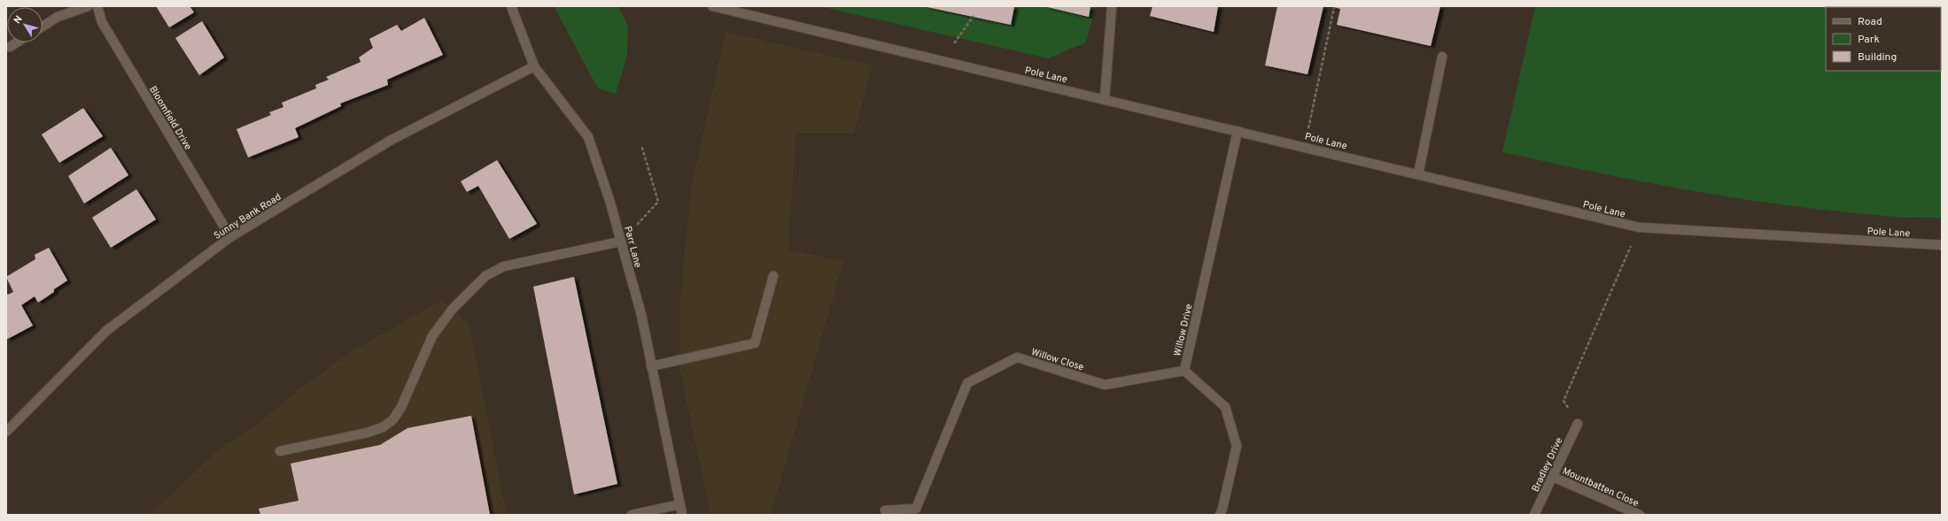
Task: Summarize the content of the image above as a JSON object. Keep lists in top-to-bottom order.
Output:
{
  "streets": {
    "street": [
      "Pole Lane",
      "Bloomfield Drive",
      "Sunny Bank Road",
      "Parr Lane",
      "Willow Drive",
      "Willow Close",
      "Bradley Drive",
      "Mountbatten Close"
    ]
  },
  "crossings": [
    ["Pole Lane", "Willow Drive"],
    ["Bloomfield Drive", "Sunny Bank Road"],
    ["Sunny Bank Road", "Parr Lane"],
    ["Willow Drive", "Willow Close"],
    ["Bradley Drive", "Mountbatten Close"]
  ],
  "legend": ["Road", "Park", "Building"],
  "north": "top left"
}
